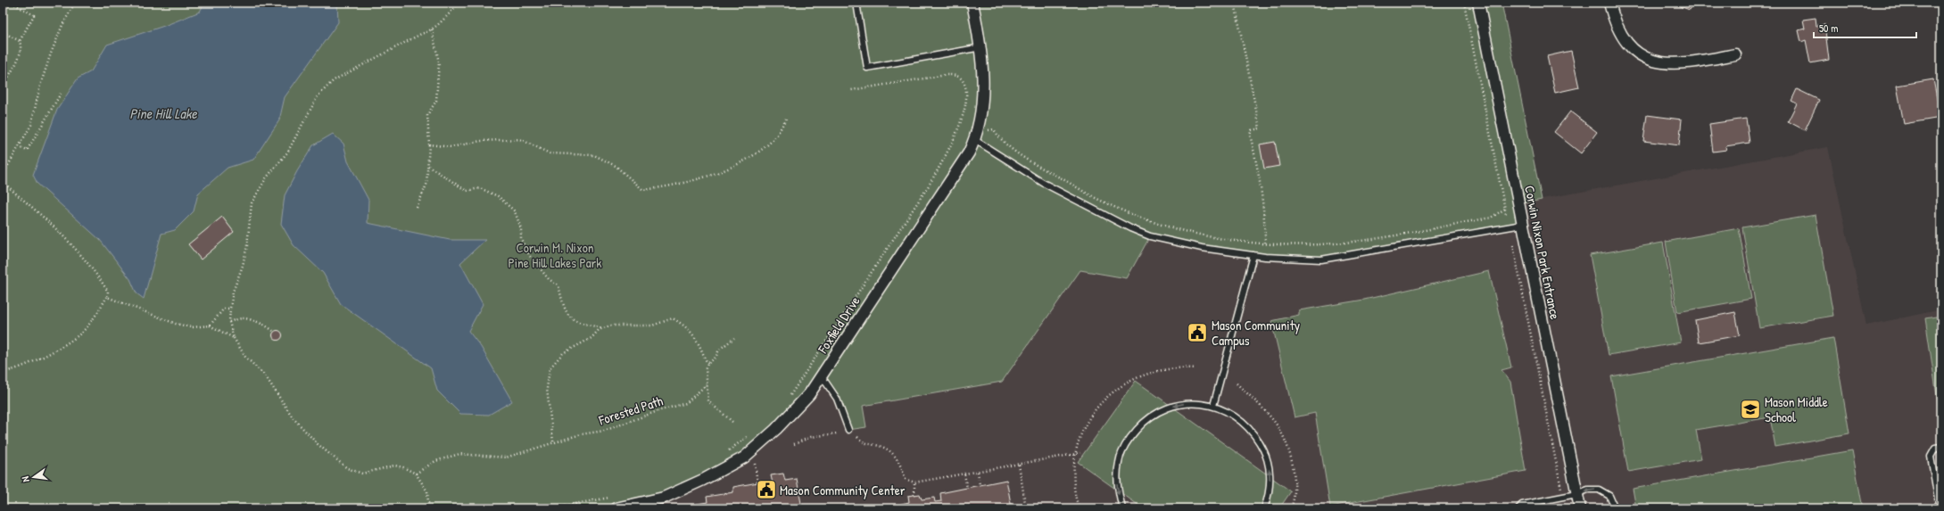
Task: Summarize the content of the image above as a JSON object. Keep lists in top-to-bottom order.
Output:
{
  "streets": {
    "street": ["Corwin Nixon Park Entrance", "Foxfield Drive"],
    "path": ["Forested Path"]
  },
  "water": ["Pine Hill Lake"],
  "parks": ["Corwin M. Nixon Pine Hill Lakes Park"],
  "places": {
    "public building": ["Mason Community Campus", "Mason Community Center"],
    "school or university": ["Mason Middle School"]
  },
  "scale_bar": "50 m",
  "north": "left"
}
